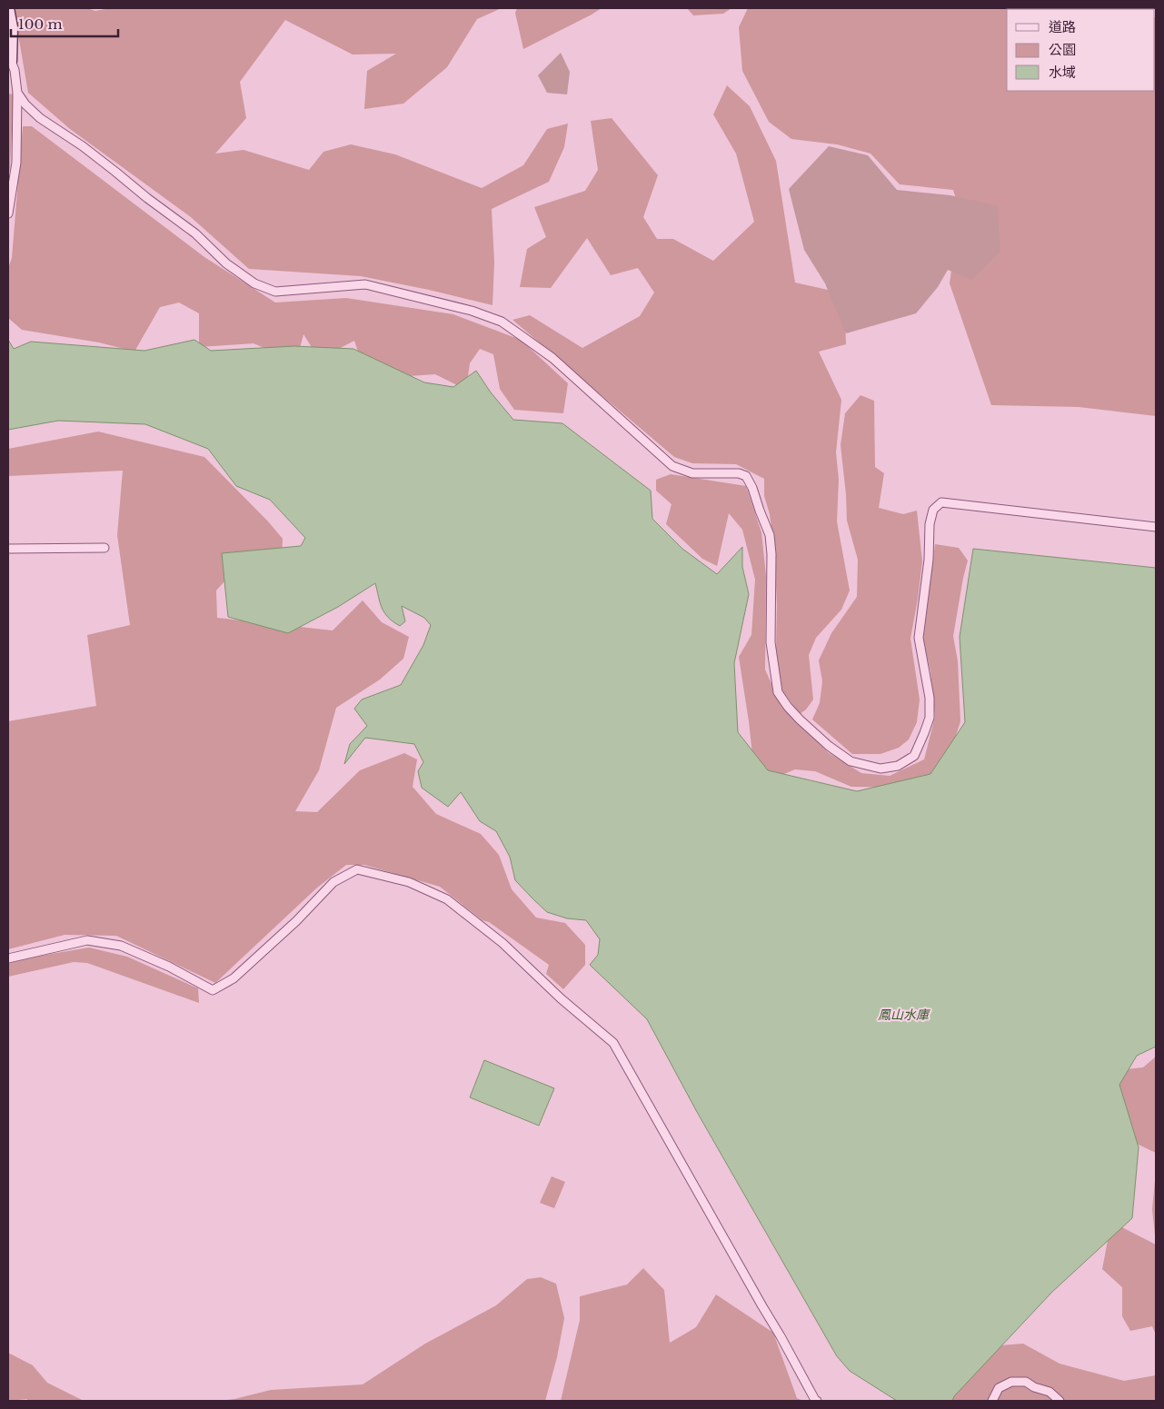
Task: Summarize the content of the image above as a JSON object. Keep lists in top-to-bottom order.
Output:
{
  "water": ["鳳山水庫"],
  "legend": ["道路", "公園", "水域"],
  "scale_bar": "100 m"
}
